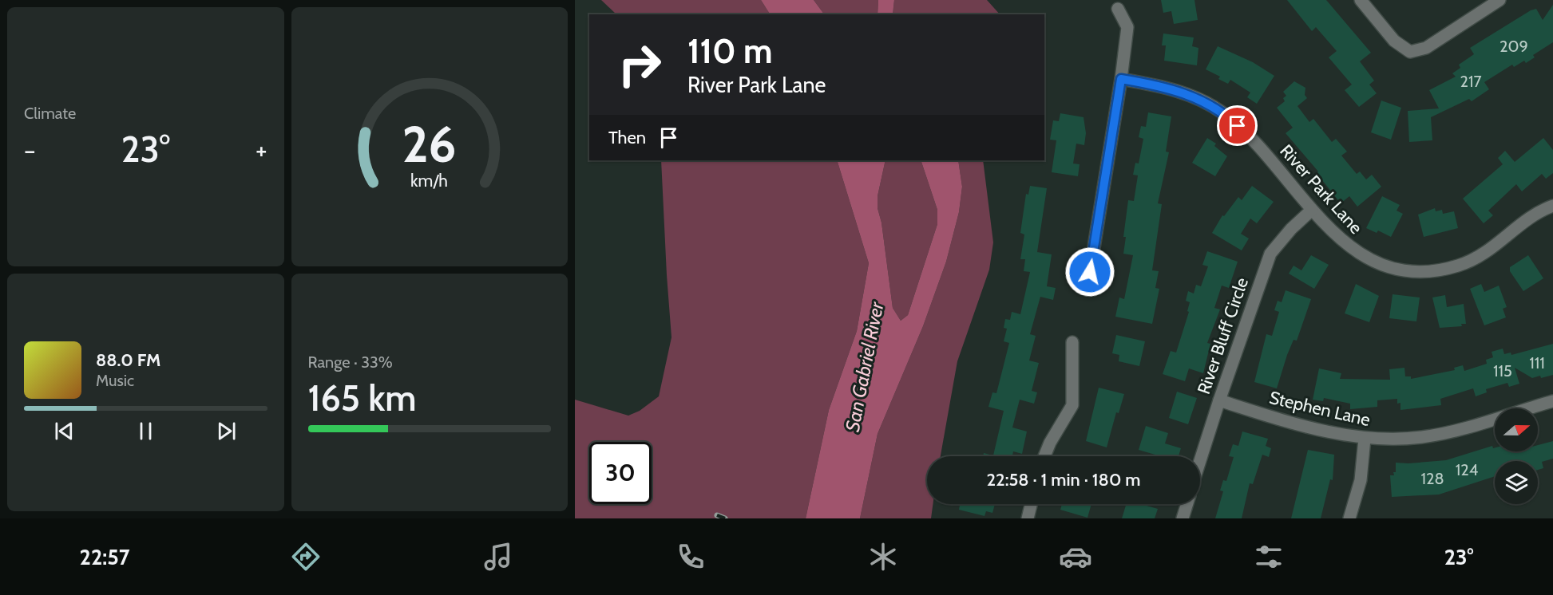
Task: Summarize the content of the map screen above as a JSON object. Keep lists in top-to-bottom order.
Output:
{
  "streets": {
    "street": ["River Park Lane", "River Bluff Circle", "Stephen Lane"]
  },
  "crossings": [
    ["River Park Lane", "River Bluff Circle"],
    ["River Bluff Circle", "Stephen Lane"]
  ],
  "water": ["San Gabriel River"],
  "house_numbers": [
    "209",
    "217",
    "111",
    "115",
    "124",
    "128"
  ],
  "north": "right",
  "page": {
    "tile": [
      "Climate",
      ["Range · 33%", "165 km"]
    ],
    "turn": ["110 m", "River Park Lane"],
    "then": "Then",
    "heat": ["−", "23°", "+"],
    "song": ["88.0 FM", "Music"],
    "limit": "30",
    "trip": "22:58 · 1 min · 180 m",
    "tabs": ["22:57", "23°"],
    "gauge": ["26", "km/h"]
  }
}
